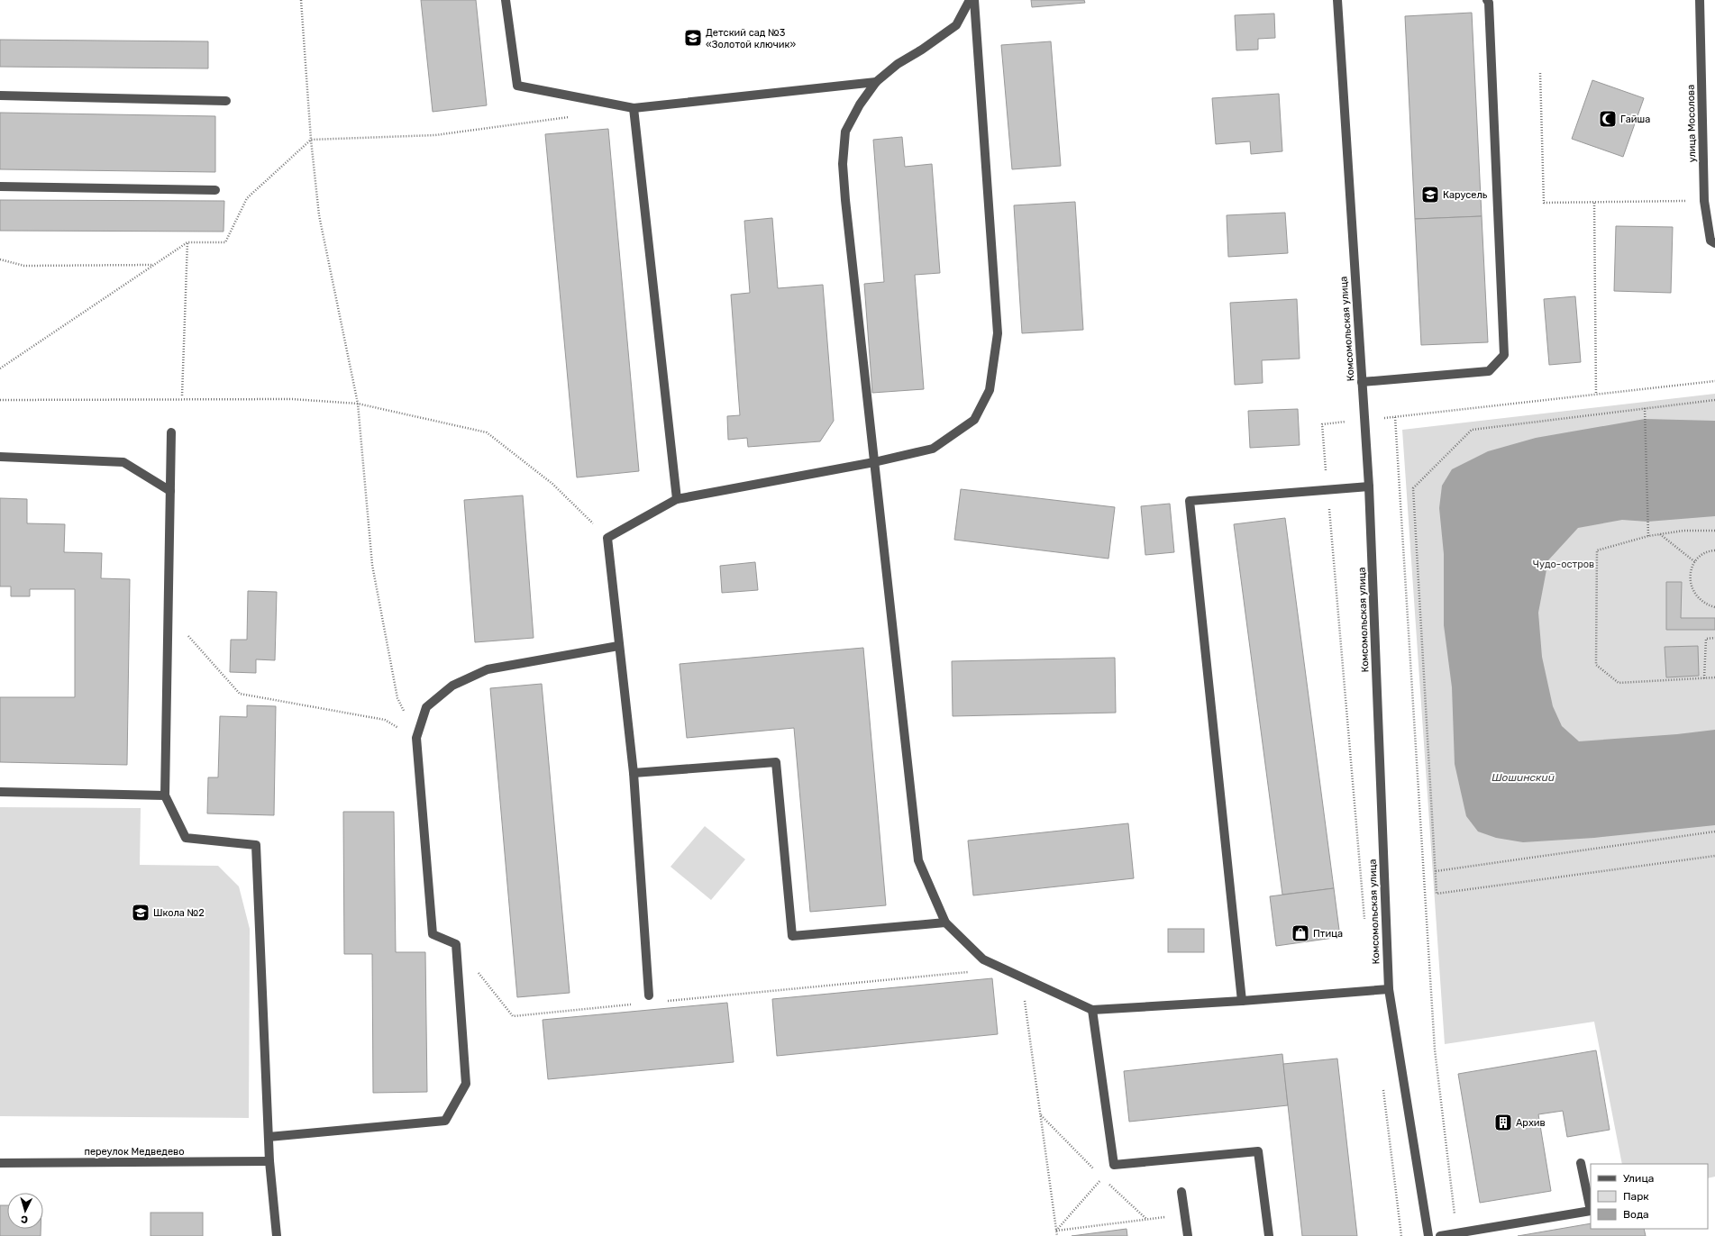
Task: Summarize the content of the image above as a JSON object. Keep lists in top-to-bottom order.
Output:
{
  "streets": {
    "street": ["улица Мосолова", "Комсомольская улица", "переулок Медведево"]
  },
  "water": ["Шошинский"],
  "parks": ["Чудо-остров"],
  "places": {
    "school or university": ["Детский сад №3 «Золотой ключик»", "Карусель", "Школа №2"],
    "mosque": ["Гайша"],
    "shop": ["Птица"],
    "building": ["Архив"]
  },
  "legend": ["Улица", "Парк", "Вода"],
  "north": "bottom"
}
